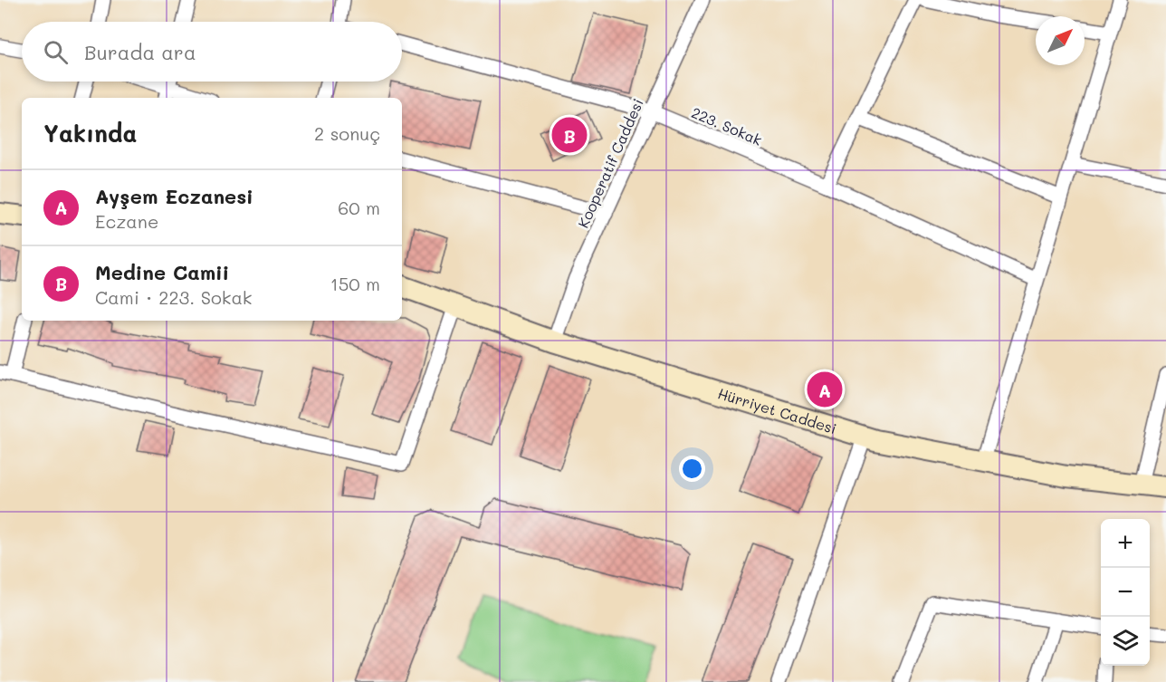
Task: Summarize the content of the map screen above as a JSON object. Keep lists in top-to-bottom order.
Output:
{
  "streets": {
    "street": ["223. Sokak", "Kooperatif Caddesi", "Hürriyet Caddesi"]
  },
  "crossings": [
    ["223. Sokak", "Kooperatif Caddesi"],
    ["Kooperatif Caddesi", "Hürriyet Caddesi"]
  ],
  "north": "top right",
  "page": {
    "search": "Burada ara",
    "heading": ["Yakında", "2 sonuç"],
    "pins": ["B", "A"],
    "list": [
      {
        "mark": "A",
        "name": "Ayşem Eczanesi",
        "note": "Eczane",
        "value": "60 m"
      },
      {
        "mark": "B",
        "name": "Medine Camii",
        "note": "Cami · 223. Sokak",
        "value": "150 m"
      }
    ],
    "map_buttons": ["+", "−"]
  }
}
